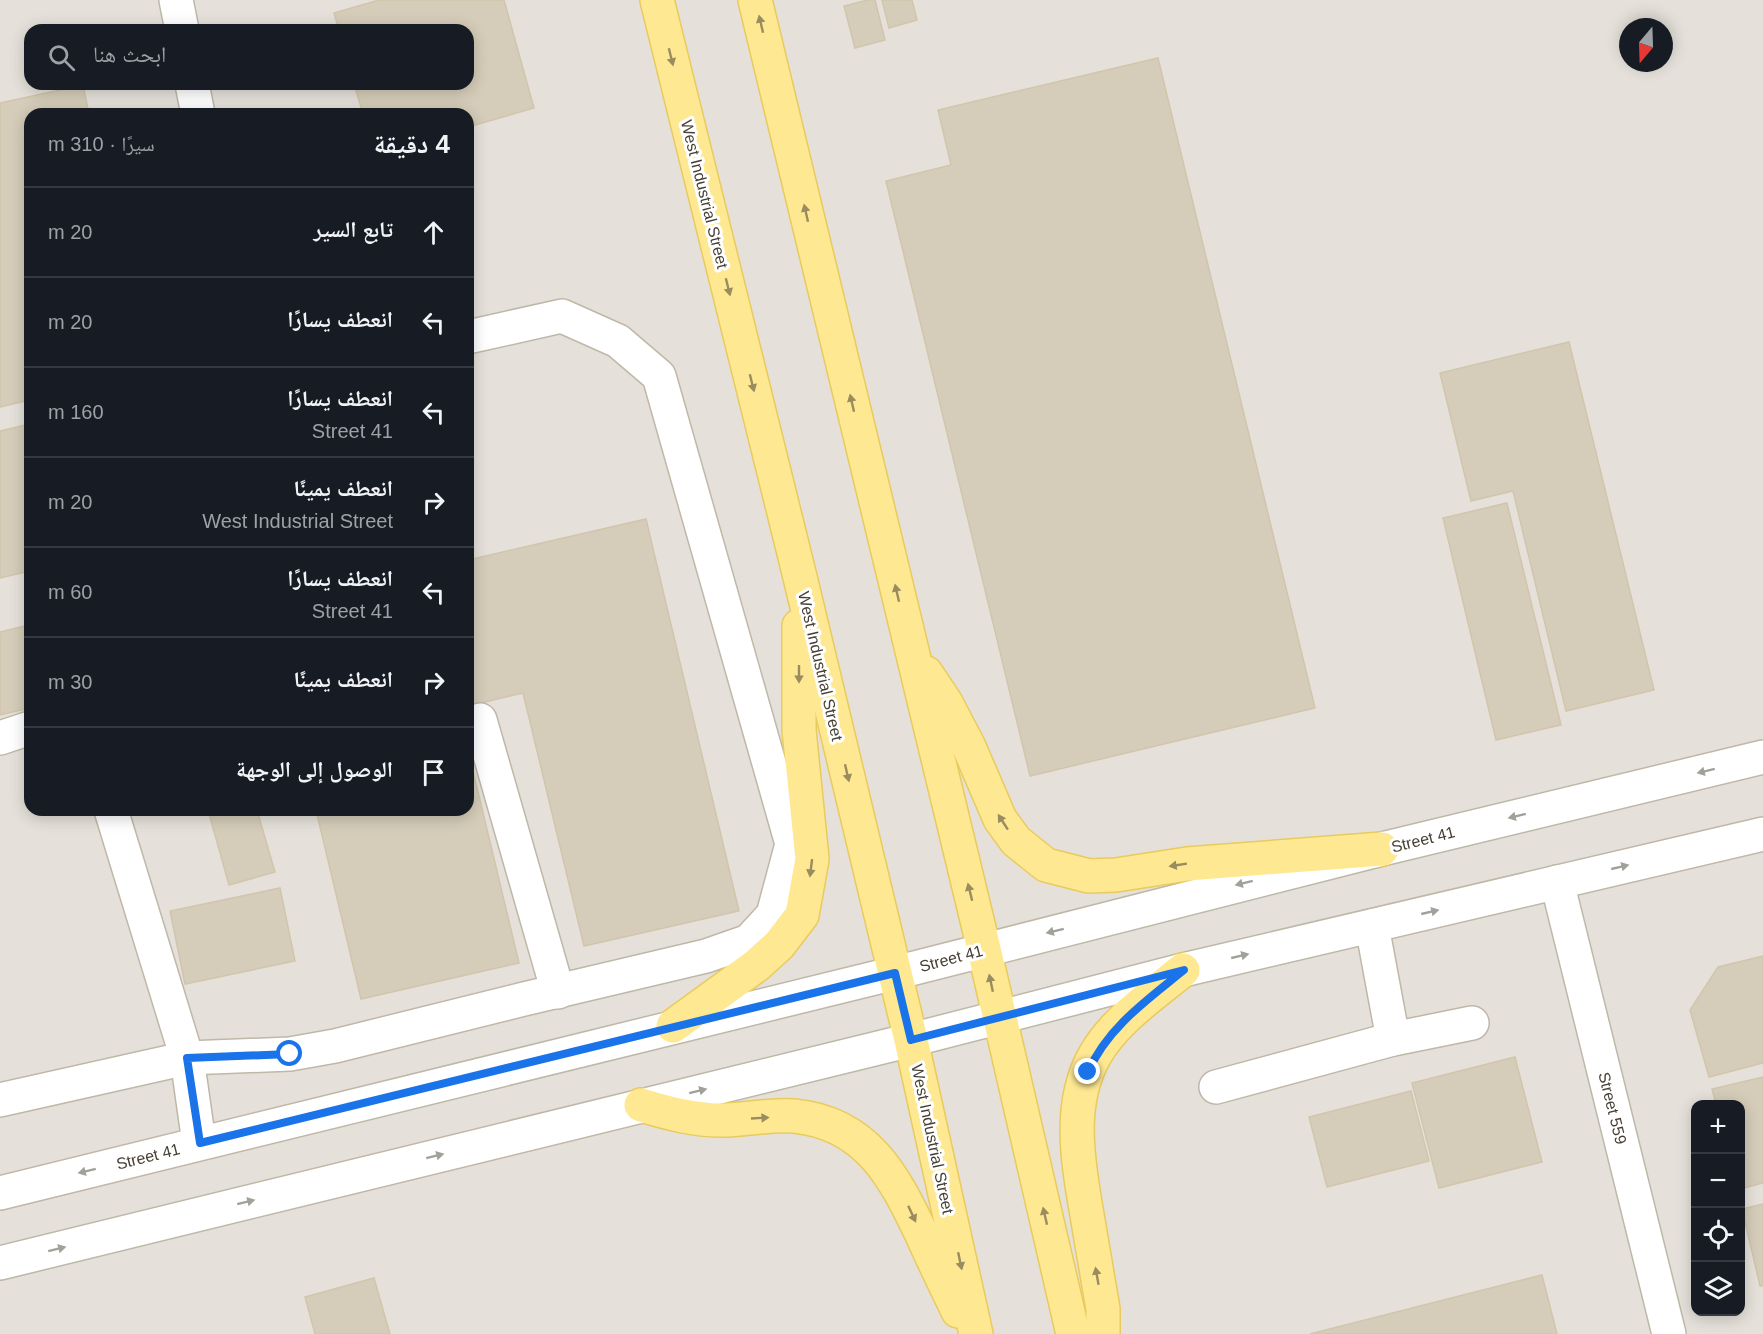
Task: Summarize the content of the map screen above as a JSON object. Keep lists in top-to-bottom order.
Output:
{
  "streets": {
    "main road": ["West Industrial Street"],
    "street": ["Street 41", "Street 559"]
  },
  "crossings": [
    ["West Industrial Street", "Street 41"]
  ],
  "north": "bottom",
  "page": {
    "search": "ابحث هنا",
    "heading": ["4 دقيقة", "سيرًا · 310 m"],
    "list": [
      ["تابع السير", "20 m"],
      ["انعطف يسارًا", "20 m"],
      ["انعطف يسارًا", "Street 41", "160 m"],
      ["انعطف يمينًا", "West Industrial Street", "20 m"],
      ["انعطف يسارًا", "Street 41", "60 m"],
      ["انعطف يمينًا", "30 m"],
      "الوصول إلى الوجهة"
    ],
    "map_buttons": ["+", "−"]
  }
}
